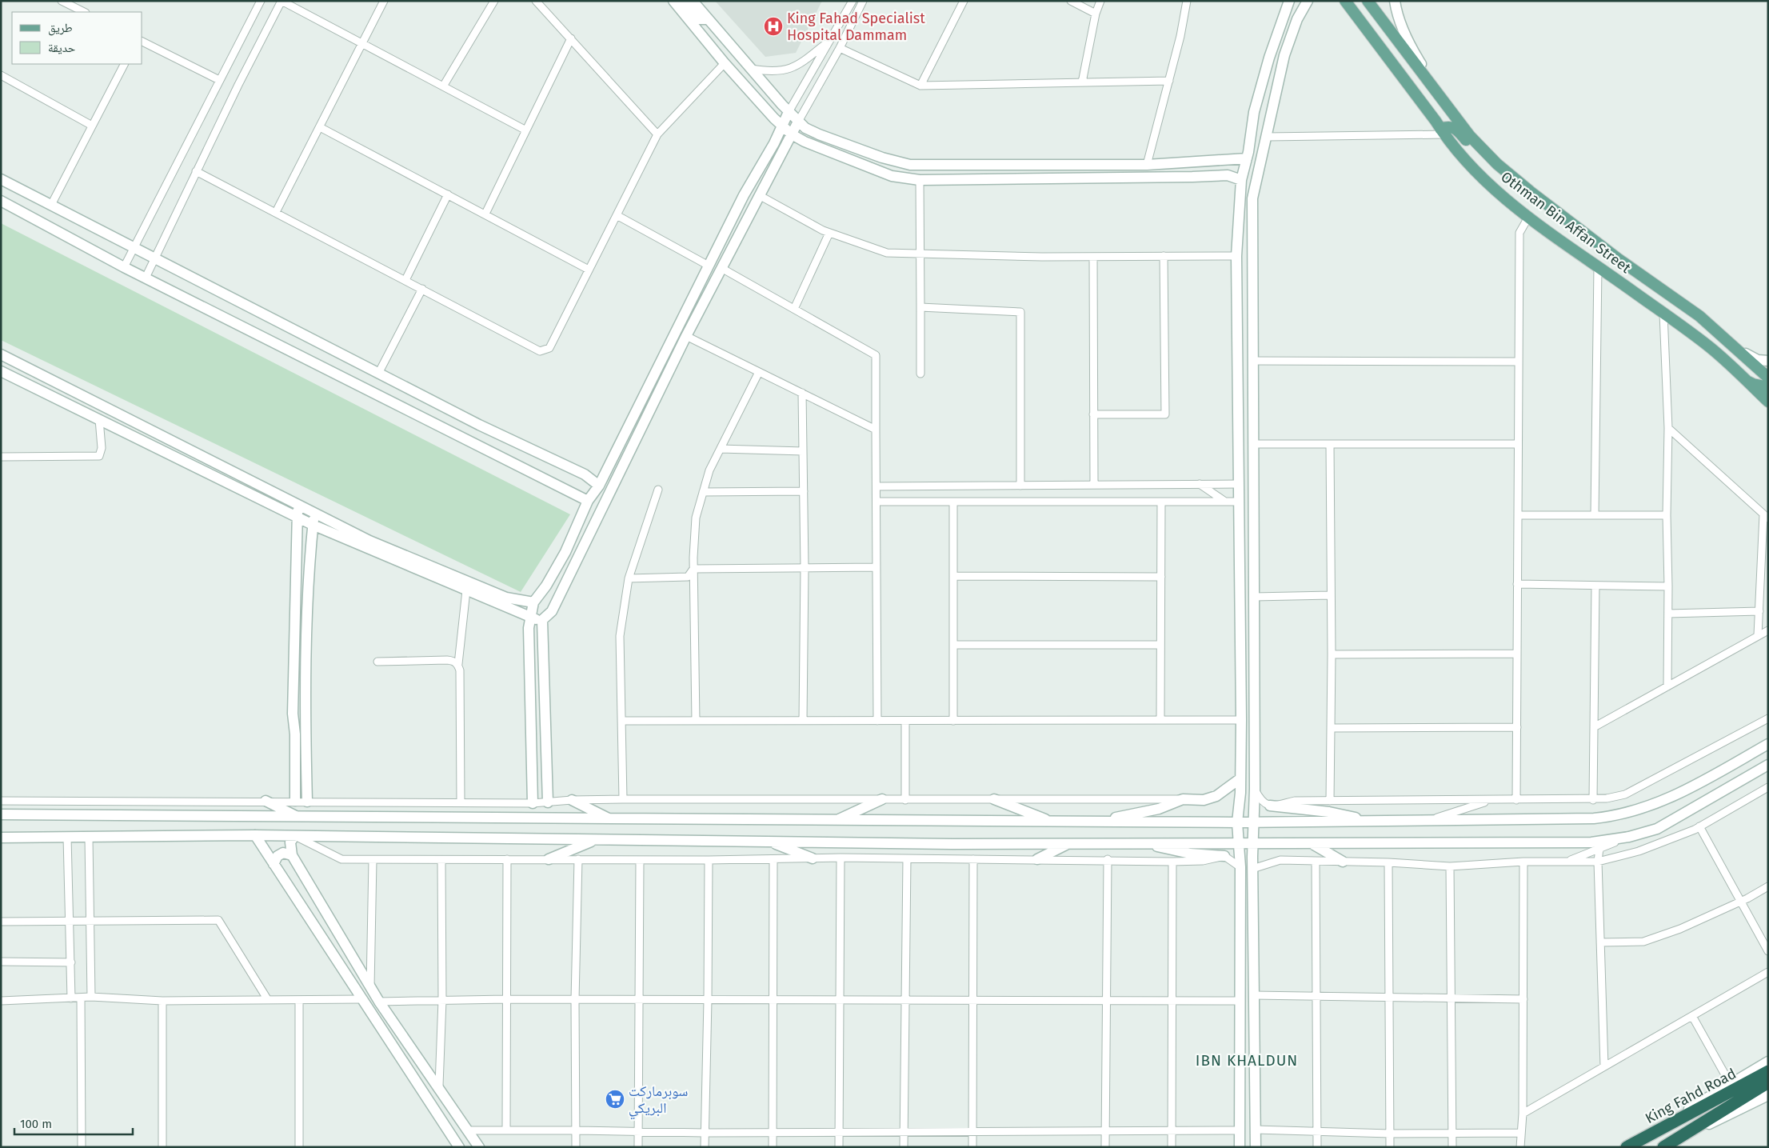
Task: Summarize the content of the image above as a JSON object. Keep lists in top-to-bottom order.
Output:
{
  "streets": {
    "highway": ["King Fahd Road"],
    "main road": ["Othman Bin Affan Street"]
  },
  "districts": ["IBN KHALDUN"],
  "places": {
    "hospital": ["King Fahad Specialist Hospital Dammam"],
    "supermarket": ["سوبرماركت البريكي"]
  },
  "legend": ["طريق", "حديقة"],
  "scale_bar": "100 m"
}
